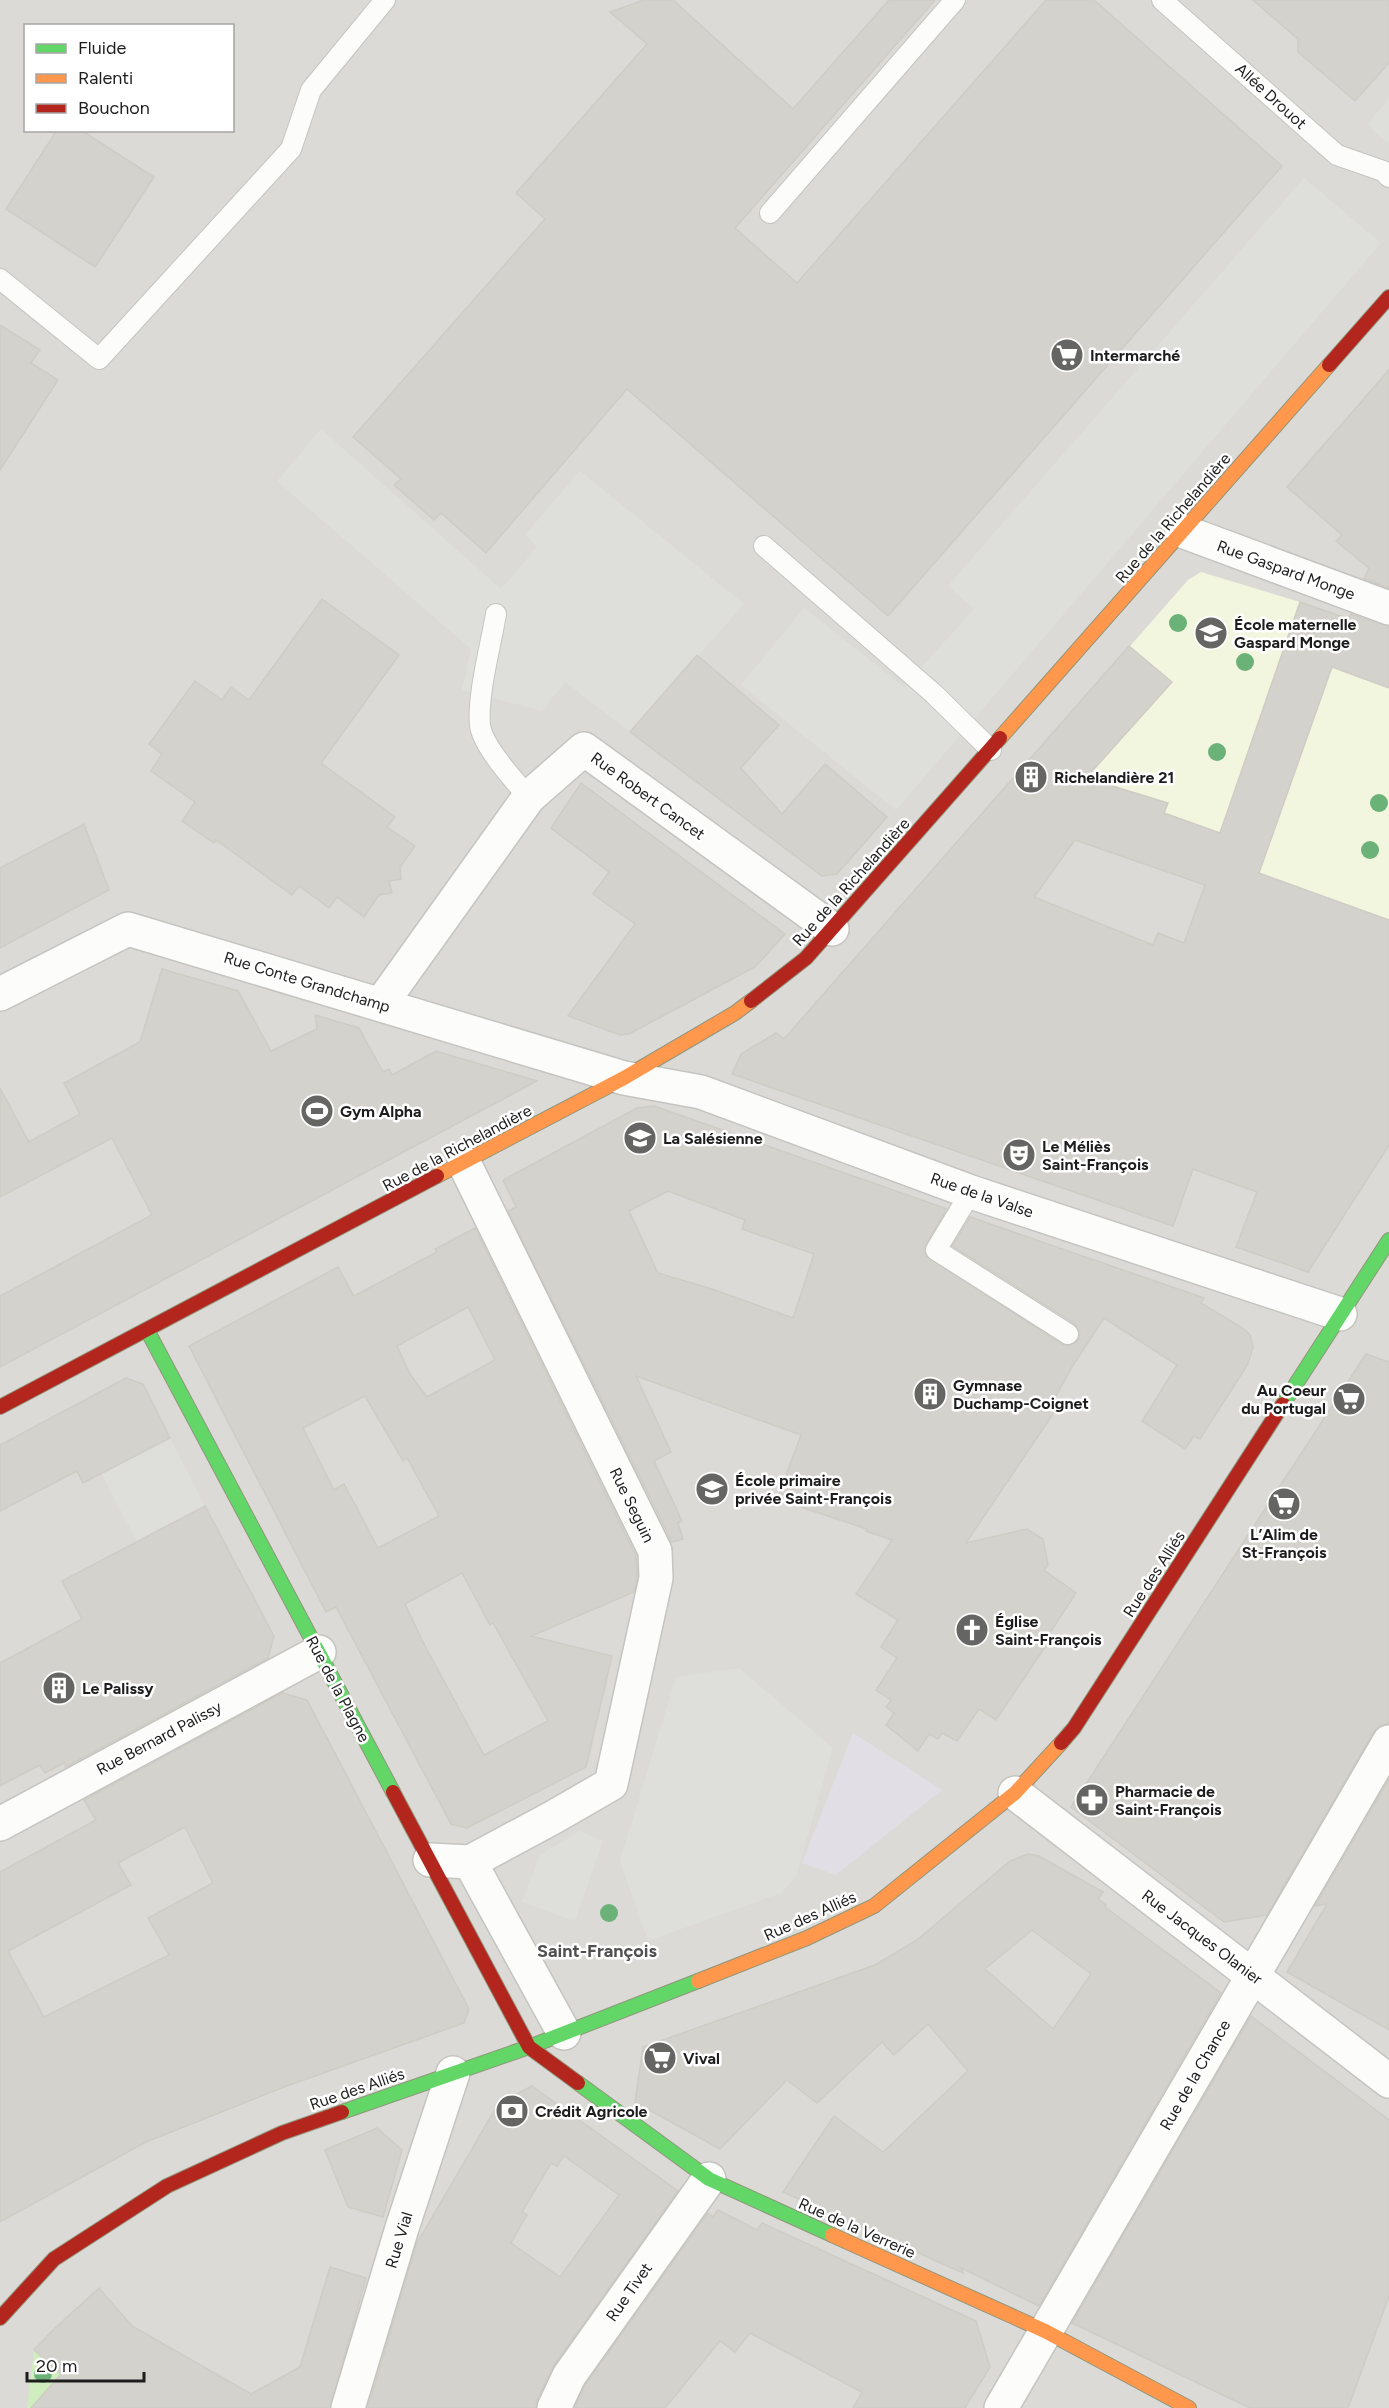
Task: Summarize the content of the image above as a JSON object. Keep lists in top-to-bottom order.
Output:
{
  "streets": {
    "street": [
      "Rue de la Richelandière",
      "Rue Gaspard Monge",
      "Rue Robert Cancet",
      "Rue Conte Grandchamp",
      "Rue de la Valse",
      "Rue Seguin",
      "Rue des Alliés",
      "Rue de la Plagne",
      "Rue Bernard Palissy",
      "Rue Jacques Olanier",
      "Rue de la Chance",
      "Rue de la Verrerie",
      "Rue Vial",
      "Rue Tivet"
    ],
    "lane": ["Allée Drouot"]
  },
  "crossings": [
    ["Rue de la Richelandière", "Rue Gaspard Monge"],
    ["Rue de la Richelandière", "Rue Robert Cancet"],
    ["Rue de la Richelandière", "Rue Conte Grandchamp"],
    ["Rue de la Richelandière", "Rue de la Valse"],
    ["Rue de la Richelandière", "Rue Seguin"],
    ["Rue de la Richelandière", "Rue de la Plagne"],
    ["Rue Robert Cancet", "Rue Conte Grandchamp"],
    ["Rue Conte Grandchamp", "Rue de la Valse"],
    ["Rue de la Valse", "Rue des Alliés"],
    ["Rue des Alliés", "Rue de la Plagne"],
    ["Rue des Alliés", "Rue Jacques Olanier"],
    ["Rue des Alliés", "Rue de la Verrerie"],
    ["Rue des Alliés", "Rue Vial"],
    ["Rue de la Plagne", "Rue Bernard Palissy"],
    ["Rue de la Plagne", "Rue de la Verrerie"],
    ["Rue Jacques Olanier", "Rue de la Chance"],
    ["Rue de la Chance", "Rue de la Verrerie"],
    ["Rue de la Verrerie", "Rue Tivet"]
  ],
  "districts": ["Saint-François"],
  "places": {
    "supermarket": [
      "Intermarché",
      "Au Coeur du Portugal",
      "L’Alim de St-François",
      "Vival"
    ],
    "school or university": ["École maternelle Gaspard Monge", "La Salésienne", "École primaire privée Saint-François"],
    "building": ["Richelandière 21", "Gymnase Duchamp-Coignet", "Le Palissy"],
    "sports": ["Gym Alpha"],
    "theatre": ["Le Méliès Saint-François"],
    "church": ["Église Saint-François"],
    "pharmacy": ["Pharmacie de Saint-François"],
    "bank": ["Crédit Agricole"]
  },
  "legend": ["Fluide", "Ralenti", "Bouchon"],
  "scale_bar": "20 m"
}
